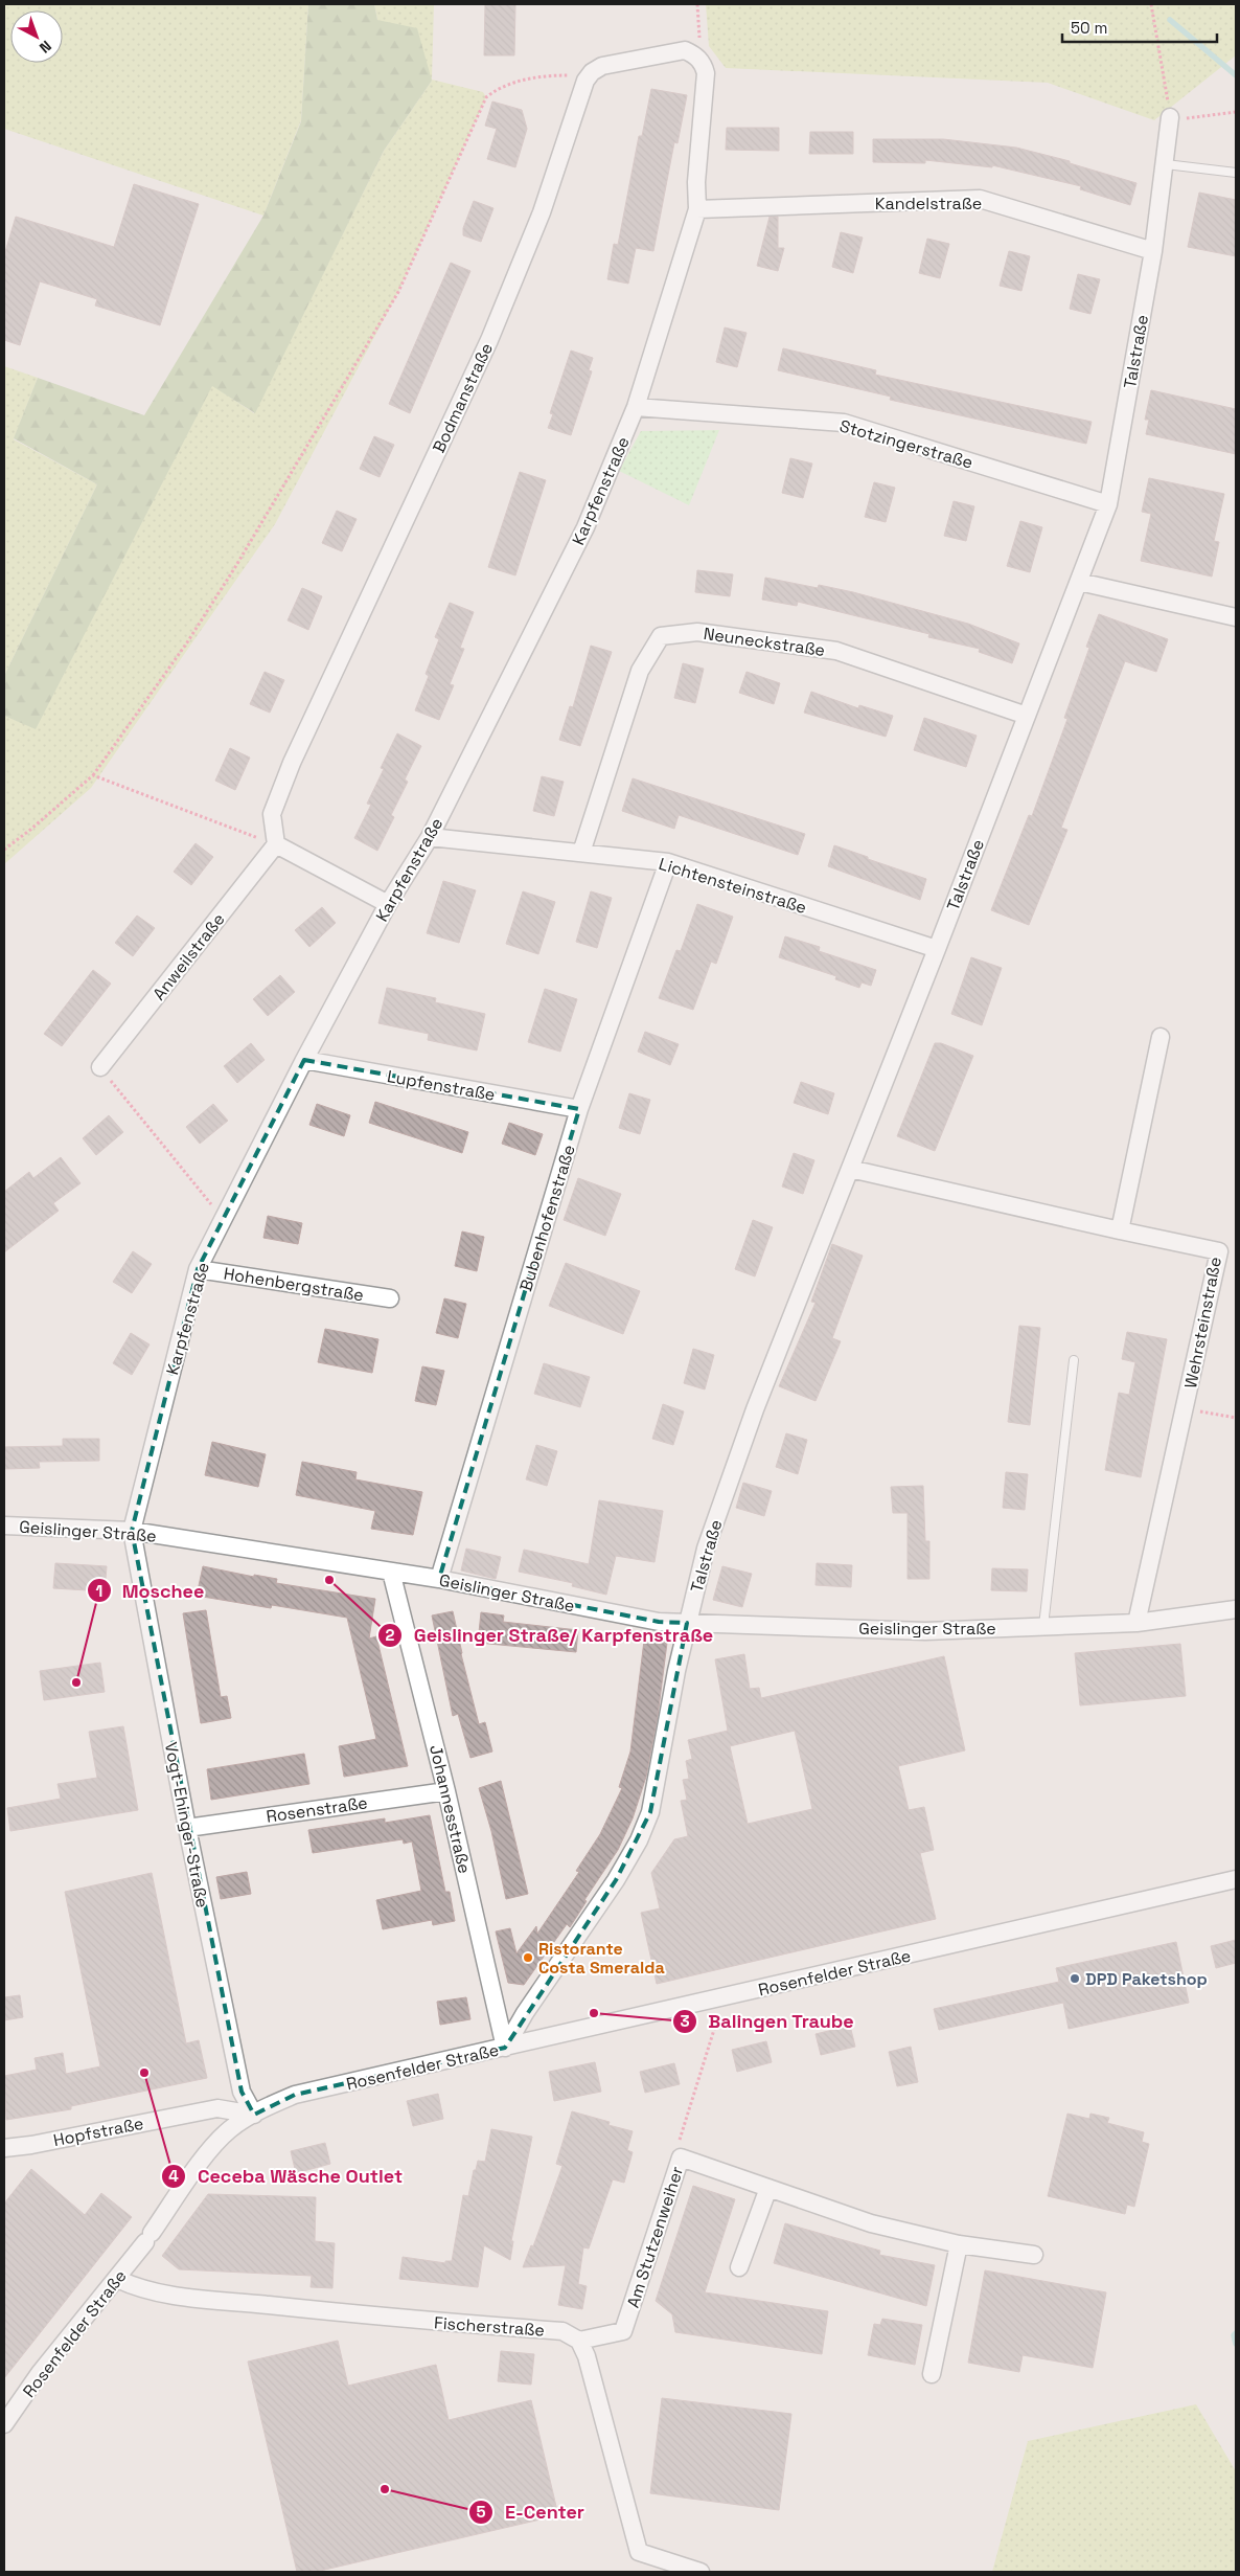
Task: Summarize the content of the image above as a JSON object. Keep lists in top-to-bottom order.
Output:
{
  "streets": {
    "street": [
      "Kandelstraße",
      "Talstraße",
      "Bodmanstraße",
      "Stotzingerstraße",
      "Karpfenstraße",
      "Neuneckstraße",
      "Lichtensteinstraße",
      "Anweilstraße",
      "Lupfenstraße",
      "Bubenhofenstraße",
      "Hohenbergstraße",
      "Wehrsteinstraße",
      "Geislinger Straße",
      "Rosenstraße",
      "Johannesstraße",
      "Vogt-Ehinger-Straße",
      "Rosenfelder Straße",
      "Hopfstraße",
      "Am Stutzenweiher",
      "Fischerstraße"
    ]
  },
  "crossings": [
    ["Kandelstraße", "Talstraße"],
    ["Kandelstraße", "Karpfenstraße"],
    ["Talstraße", "Stotzingerstraße"],
    ["Talstraße", "Neuneckstraße"],
    ["Talstraße", "Lichtensteinstraße"],
    ["Talstraße", "Geislinger Straße"],
    ["Talstraße", "Johannesstraße"],
    ["Talstraße", "Rosenfelder Straße"],
    ["Bodmanstraße", "Anweilstraße"],
    ["Stotzingerstraße", "Karpfenstraße"],
    ["Karpfenstraße", "Lichtensteinstraße"],
    ["Karpfenstraße", "Lupfenstraße"],
    ["Karpfenstraße", "Hohenbergstraße"],
    ["Karpfenstraße", "Geislinger Straße"],
    ["Karpfenstraße", "Vogt-Ehinger-Straße"],
    ["Neuneckstraße", "Lichtensteinstraße"],
    ["Lichtensteinstraße", "Bubenhofenstraße"],
    ["Lupfenstraße", "Bubenhofenstraße"],
    ["Bubenhofenstraße", "Geislinger Straße"],
    ["Wehrsteinstraße", "Geislinger Straße"],
    ["Geislinger Straße", "Johannesstraße"],
    ["Geislinger Straße", "Vogt-Ehinger-Straße"],
    ["Rosenstraße", "Johannesstraße"],
    ["Rosenstraße", "Vogt-Ehinger-Straße"],
    ["Johannesstraße", "Rosenfelder Straße"],
    ["Vogt-Ehinger-Straße", "Rosenfelder Straße"],
    ["Vogt-Ehinger-Straße", "Hopfstraße"],
    ["Rosenfelder Straße", "Hopfstraße"],
    ["Rosenfelder Straße", "Fischerstraße"],
    ["Am Stutzenweiher", "Fischerstraße"]
  ],
  "places": [
    "Geislinger Straße/ Karpfenstraße",
    "Moschee",
    "Ristorante Costa Smeralda",
    "DPD Paketshop",
    "Balingen Traube",
    "Ceceba Wäsche Outlet",
    "E-Center"
  ],
  "scale_bar": "50 m",
  "north": "bottom right"
}
